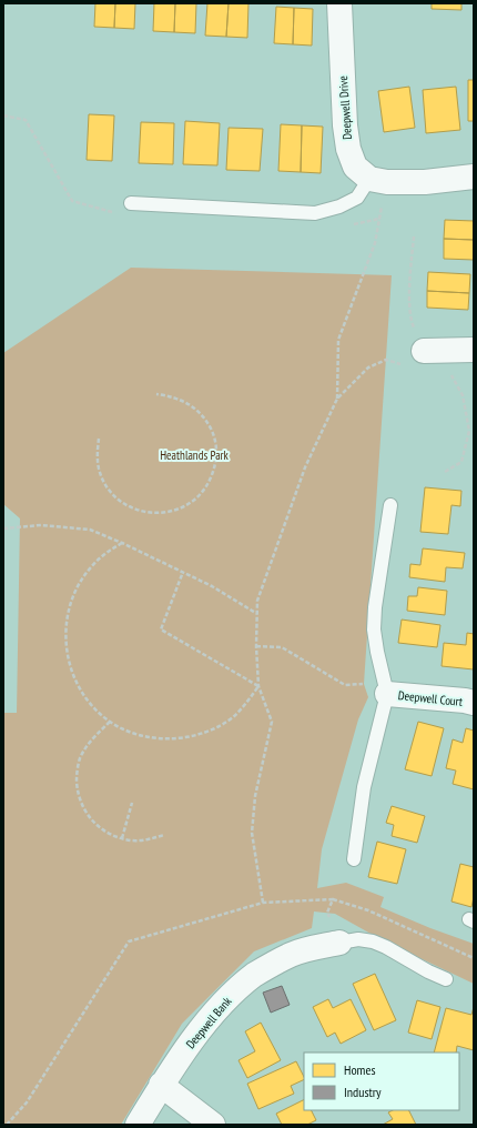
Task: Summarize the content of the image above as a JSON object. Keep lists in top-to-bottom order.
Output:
{
  "streets": {
    "street": ["Deepwell Drive", "Deepwell Court", "Deepwell Bank"]
  },
  "parks": ["Heathlands Park"],
  "legend": ["Homes", "Industry"]
}
